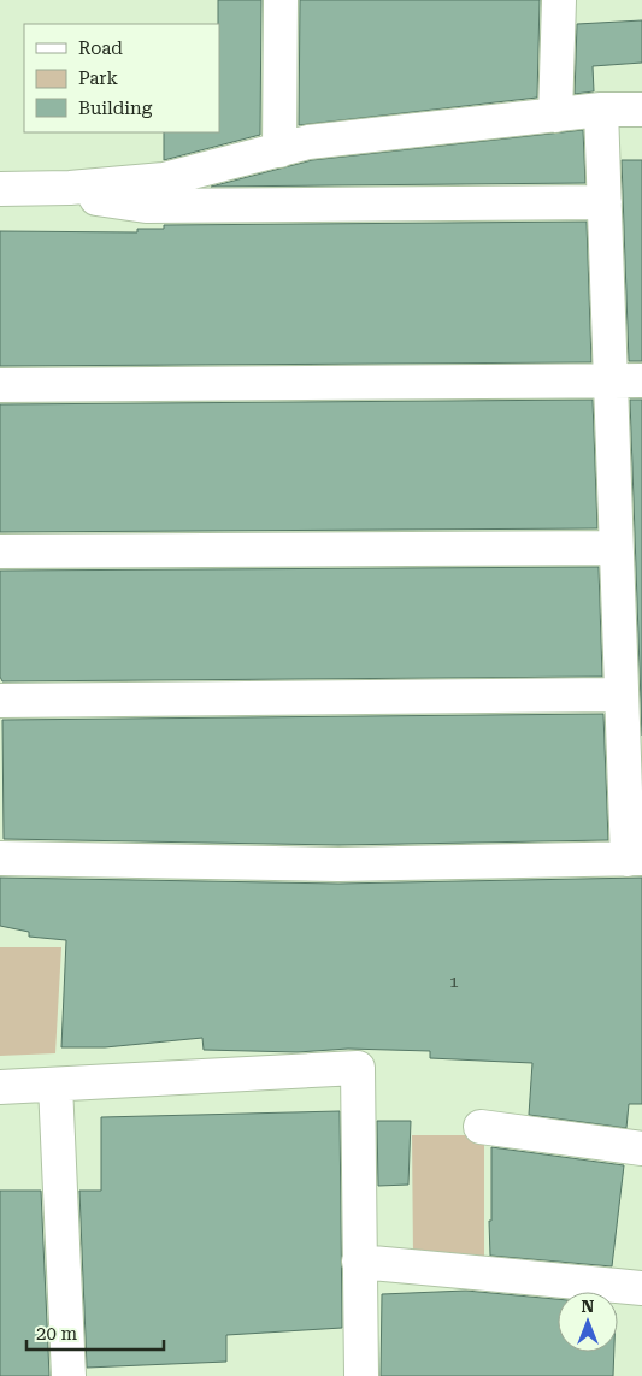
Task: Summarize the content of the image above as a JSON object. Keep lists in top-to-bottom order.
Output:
{
  "house_numbers": ["1"],
  "legend": ["Road", "Park", "Building"],
  "scale_bar": "20 m",
  "north": "top"
}
